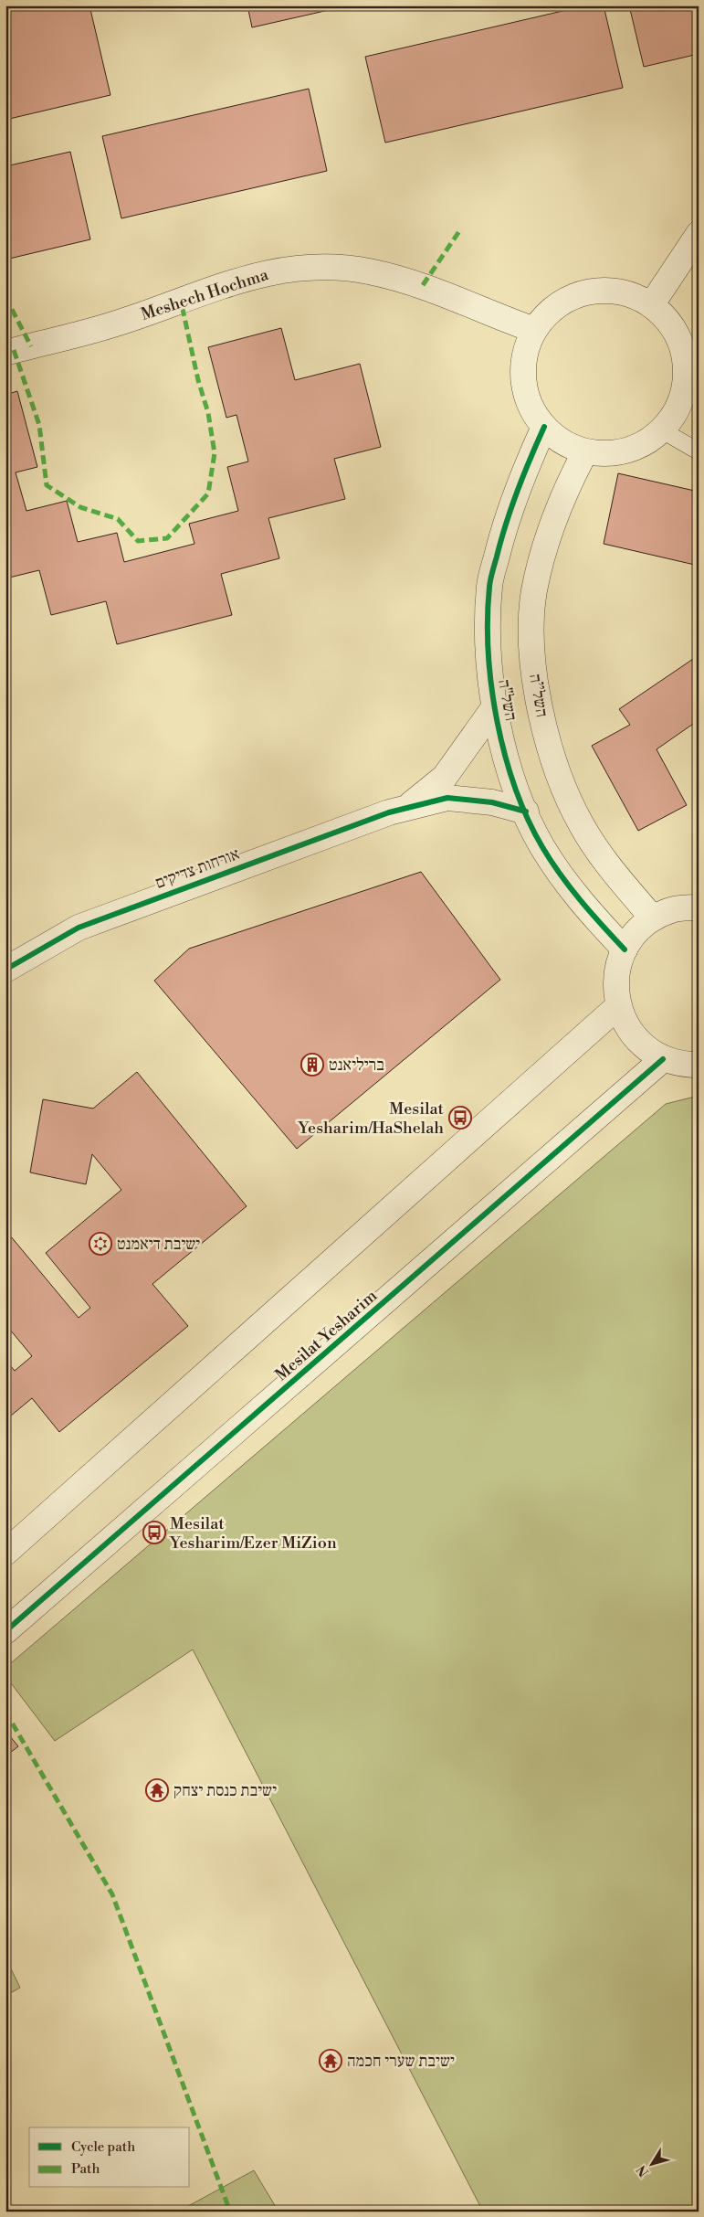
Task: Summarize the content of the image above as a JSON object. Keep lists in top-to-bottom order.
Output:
{
  "streets": {
    "street": [
      "Meshech Hochma",
      "השל”ה",
      "השל\"ה",
      "אורחות צדיקים",
      "Mesilat Yesharim"
    ]
  },
  "crossings": [
    ["Meshech Hochma", "השל”ה"],
    ["Meshech Hochma", "השל\"ה"],
    ["השל”ה", "השל\"ה"],
    ["השל\"ה", "אורחות צדיקים"]
  ],
  "places": {
    "building": ["בריליאנט"],
    "bus stop": ["Mesilat Yesharim/HaShelah", "Mesilat Yesharim/Ezer MiZion"],
    "synagogue": ["ישיבת דיאמנט"],
    "temple": ["ישיבת כנסת יצחק", "ישיבת שערי חכמה"]
  },
  "legend": ["Cycle path", "Path"],
  "north": "bottom left"
}
